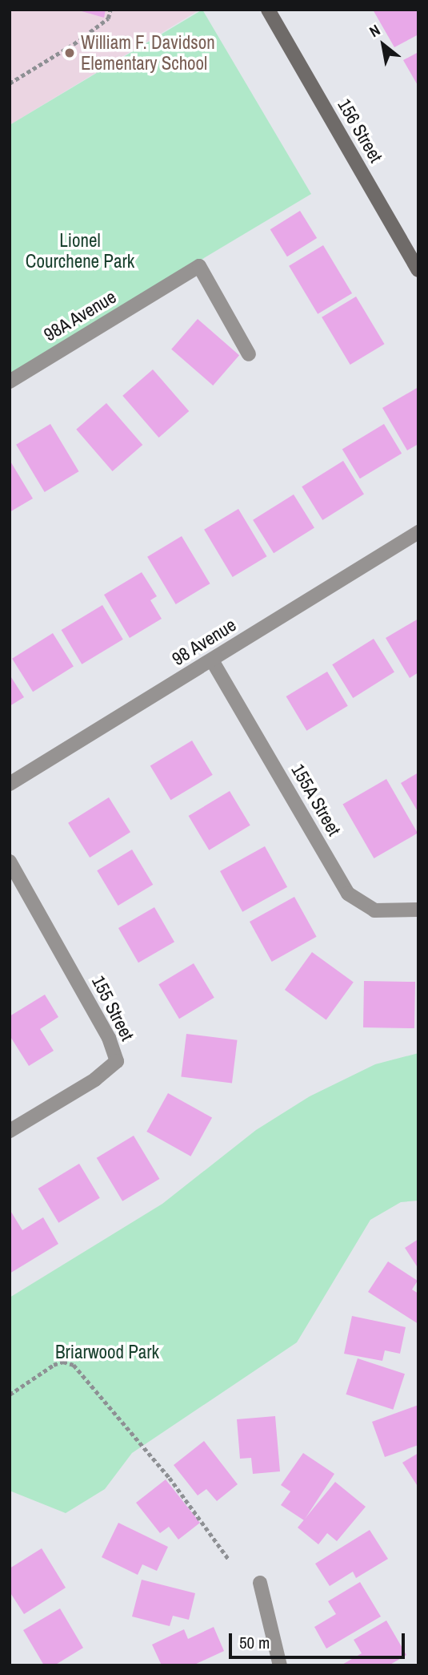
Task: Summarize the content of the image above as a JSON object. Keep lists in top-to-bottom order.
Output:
{
  "streets": {
    "main road": ["156 Street"],
    "street": [
      "98A Avenue",
      "98 Avenue",
      "155A Street",
      "155 Street"
    ]
  },
  "crossings": [
    ["98 Avenue", "155A Street"]
  ],
  "parks": ["Lionel Courchene Park", "Briarwood Park"],
  "places": ["William F. Davidson Elementary School"],
  "scale_bar": "50 m",
  "north": "top left"
}
